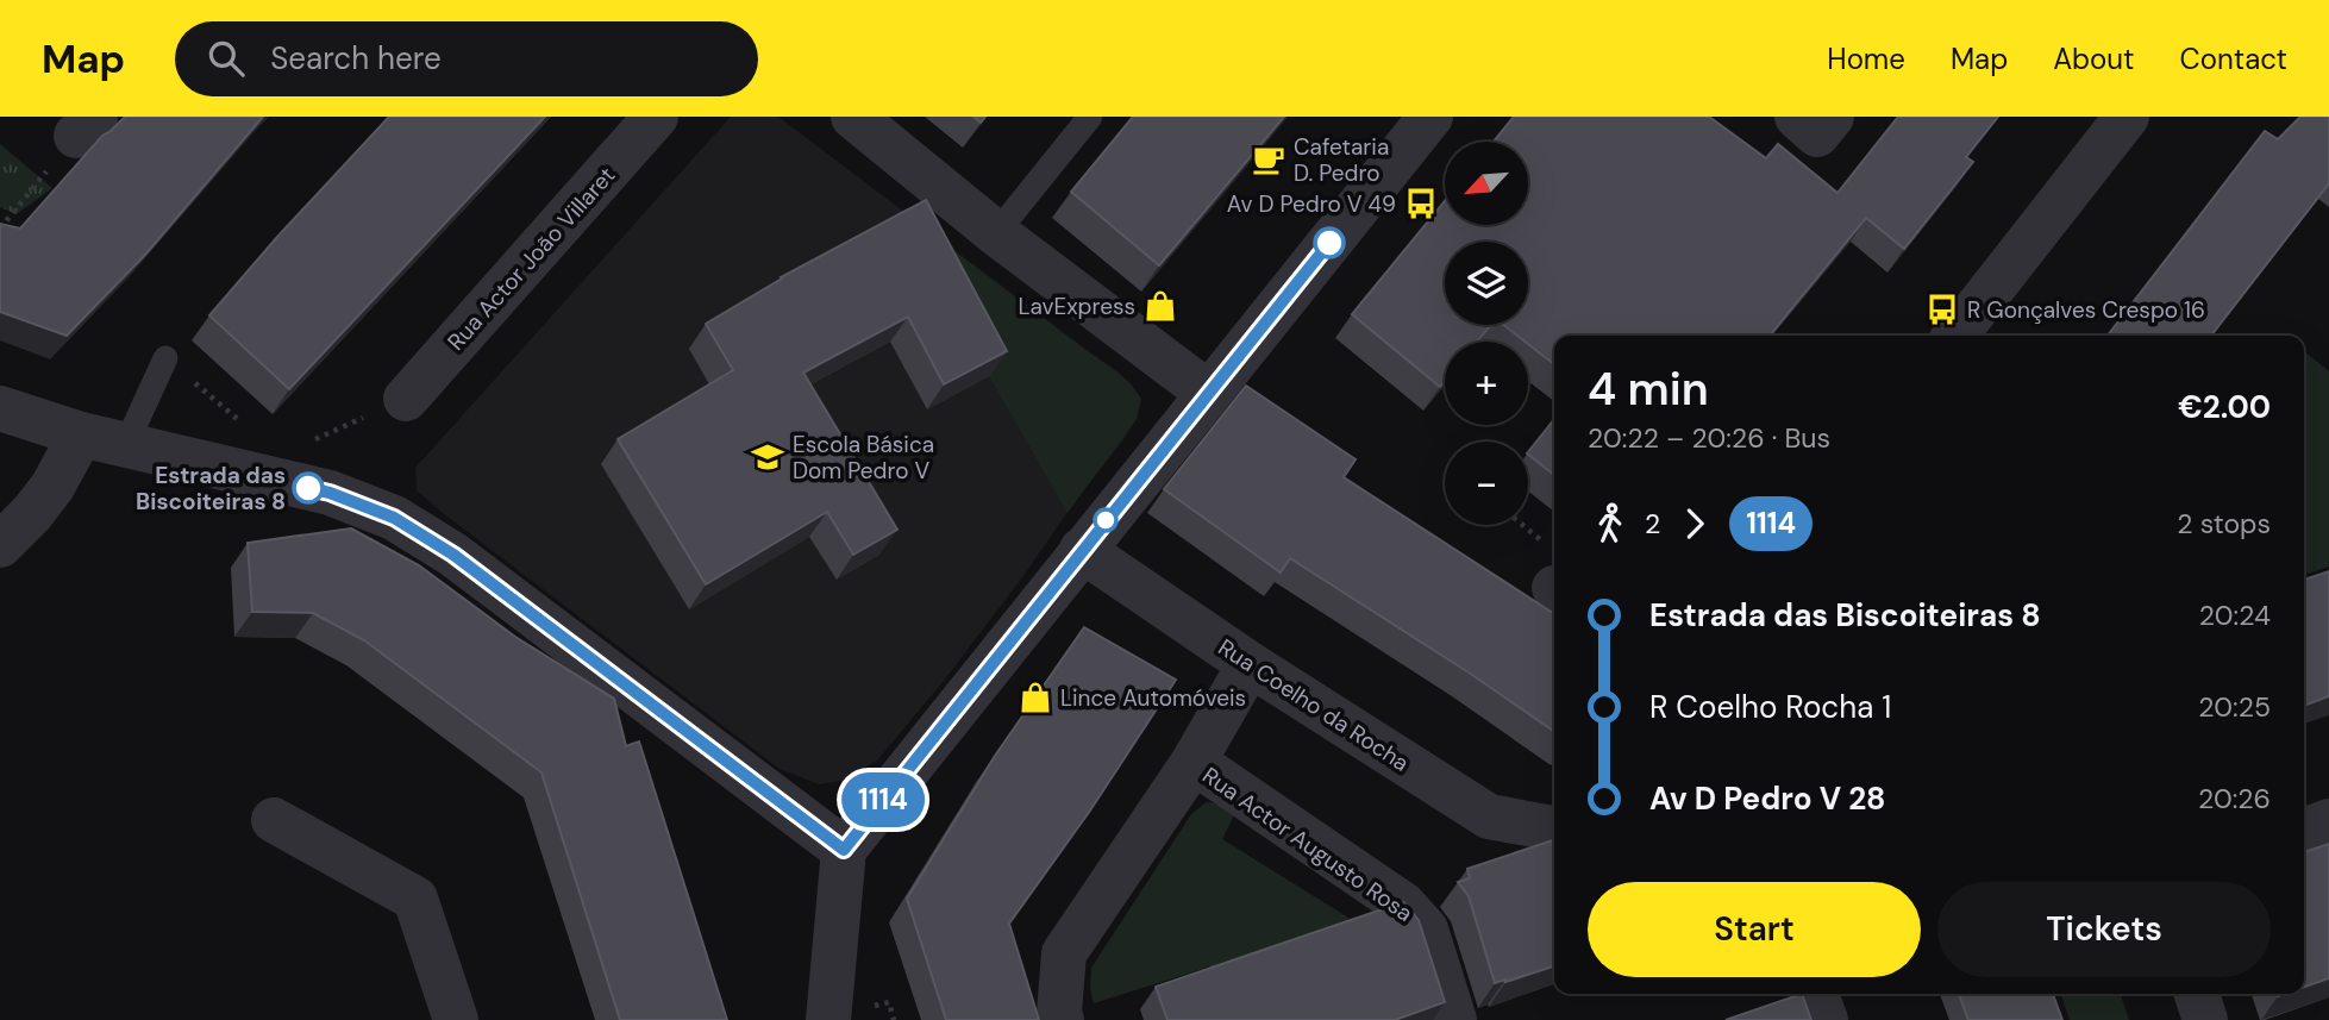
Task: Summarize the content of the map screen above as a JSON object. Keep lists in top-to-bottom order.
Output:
{
  "streets": {
    "street": ["Rua Actor João Villaret", "Rua Coelho da Rocha", "Rua Actor Augusto Rosa"]
  },
  "places": {
    "cafe": ["Cafetaria D. Pedro"],
    "bus stop": ["Av D Pedro V 49", "R Gonçalves Crespo 16"],
    "shop": ["LavExpress", "Lince Automóveis"],
    "school or university": ["Escola Básica Dom Pedro V"],
    "other": ["Estrada das Biscoiteiras 8"]
  },
  "lines": ["bus line 1114"],
  "north": "bottom left",
  "page": {
    "header": "Map",
    "search": "Search here",
    "nav": [
      "Home",
      "Map",
      "About",
      "Contact"
    ],
    "on_map": "1114",
    "map_buttons": ["+", "−"],
    "heading": ["4 min", "20:22 – 20:26 · Bus", "€2.00"],
    "legs": ["2", "1114", "2 stops"],
    "list": [
      {
        "name": "Estrada das Biscoiteiras 8",
        "value": "20:24"
      },
      {
        "name": "R Coelho Rocha 1",
        "value": "20:25"
      },
      {
        "name": "Av D Pedro V 28",
        "value": "20:26"
      }
    ],
    "buttons": ["Start", "Tickets"]
  }
}
